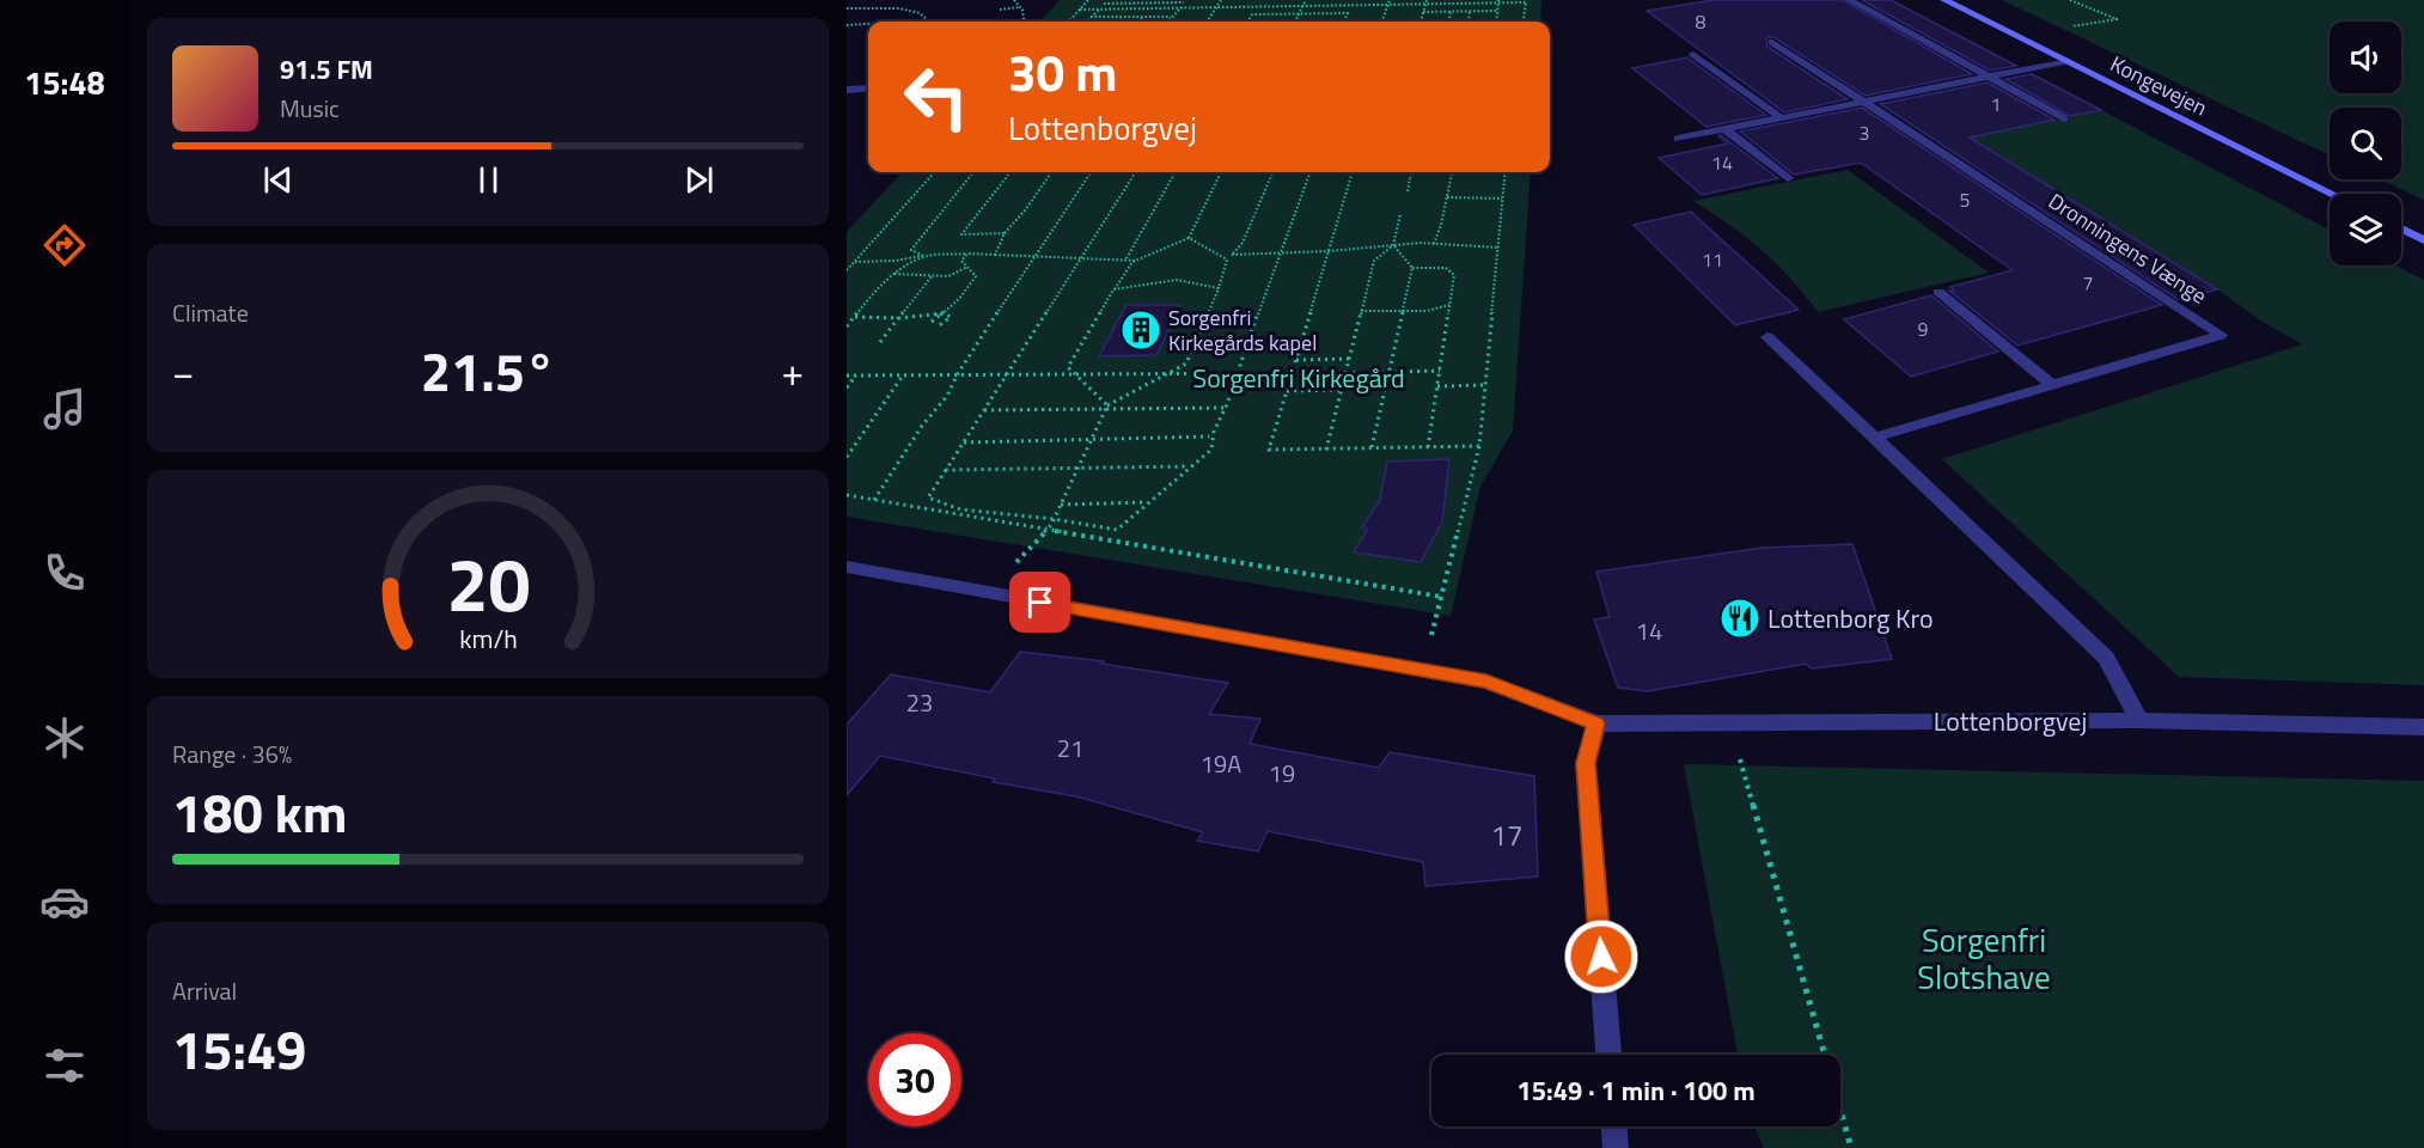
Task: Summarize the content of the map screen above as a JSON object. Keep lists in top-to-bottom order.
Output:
{
  "streets": {
    "street": ["Kongevejen", "Dronningens Vænge", "Lottenborgvej"]
  },
  "parks": ["Sorgenfri Kirkegård", "Sorgenfri Slotshave"],
  "places": {
    "building": ["Sorgenfri Kirkegårds kapel"],
    "restaurant": ["Lottenborg Kro"]
  },
  "house_numbers": [
    "8",
    "1",
    "3",
    "14",
    "5",
    "11",
    "7",
    "9",
    "14",
    "23",
    "21",
    "19A",
    "19",
    "17"
  ],
  "page": {
    "tabs": "15:48",
    "turn": ["30 m", "Lottenborgvej"],
    "song": ["91.5 FM", "Music"],
    "tile": [
      "Climate",
      ["Range · 36%", "180 km"],
      ["Arrival", "15:49"]
    ],
    "heat": ["−", "21.5°", "+"],
    "limit": "30",
    "trip": "15:49 · 1 min · 100 m",
    "gauge": ["20", "km/h"]
  }
}
